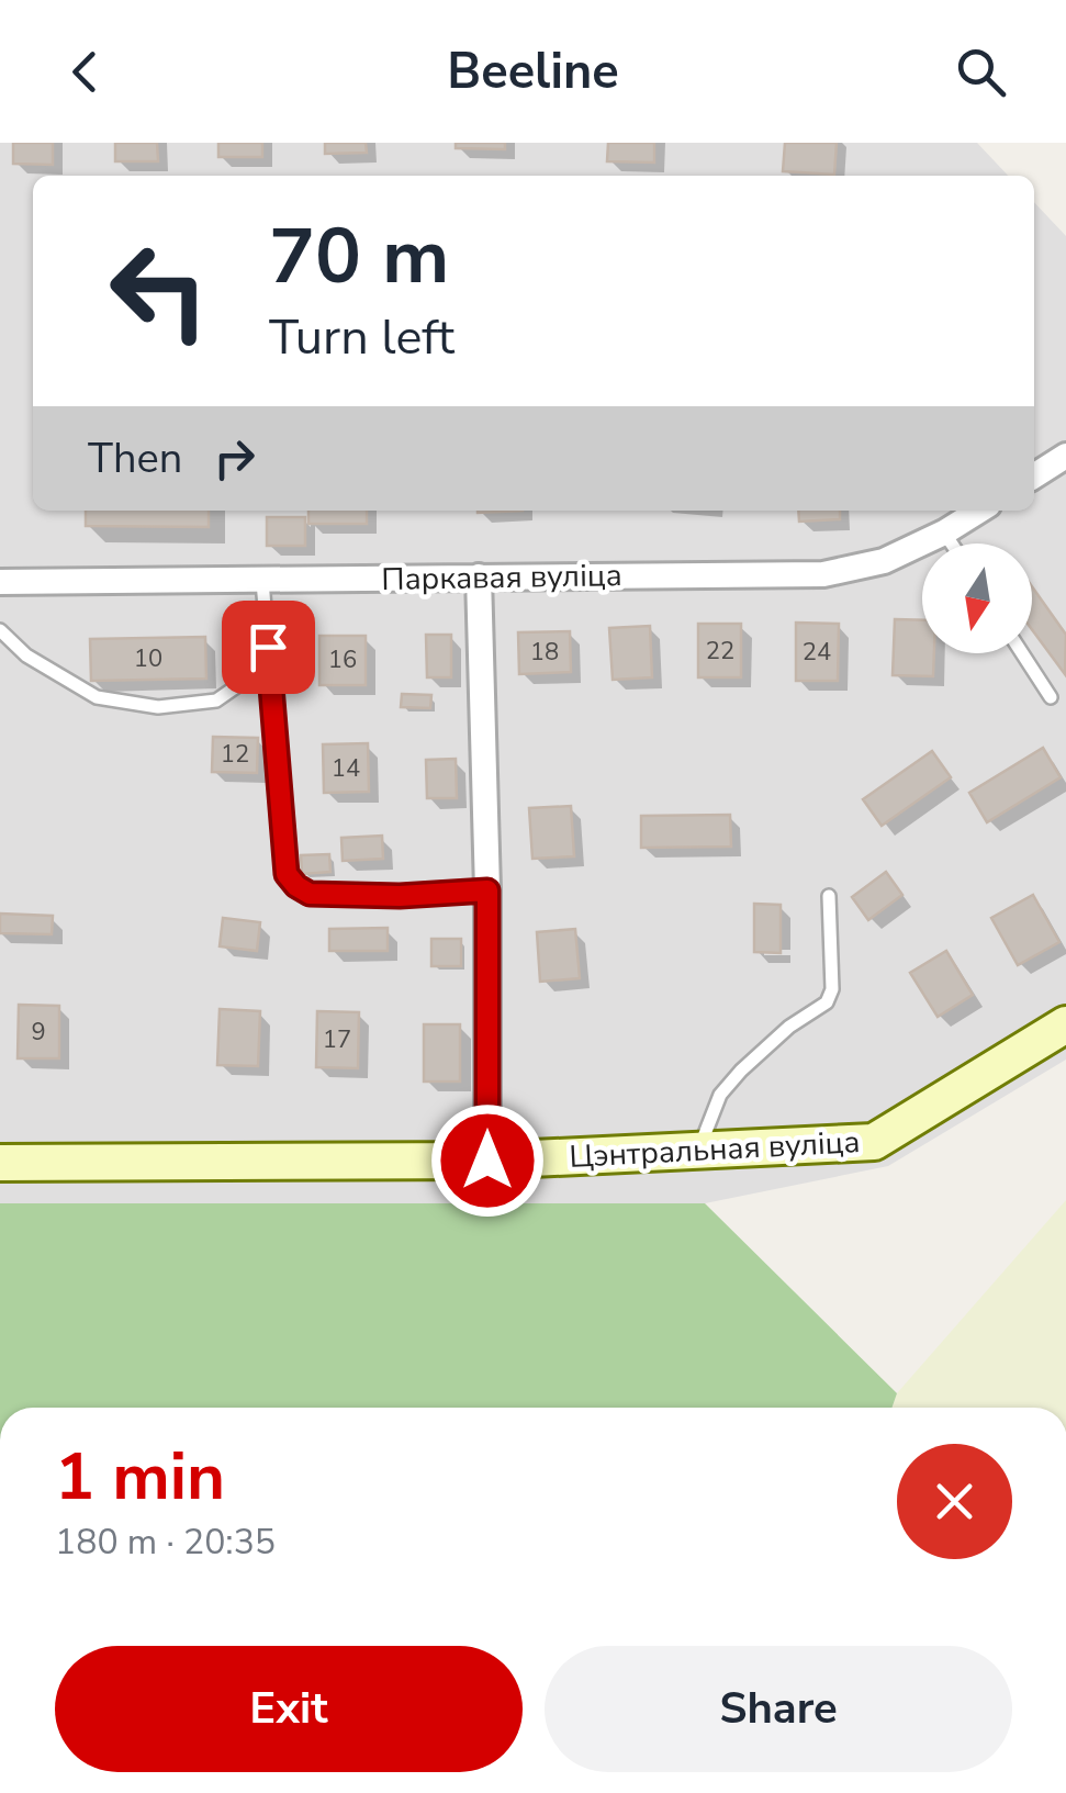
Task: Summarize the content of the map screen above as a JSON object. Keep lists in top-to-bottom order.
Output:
{
  "streets": {
    "street": ["Паркавая вуліца", "Цэнтральная вуліца"]
  },
  "house_numbers": [
    "22",
    "18",
    "24",
    "10",
    "16",
    "12",
    "14",
    "9",
    "17"
  ],
  "north": "bottom",
  "page": {
    "header": "Beeline",
    "turn": ["70 m", "Turn left"],
    "then": "Then",
    "heading": ["1 min", "180 m · 20:35"],
    "buttons": ["Exit", "Share"]
  }
}
